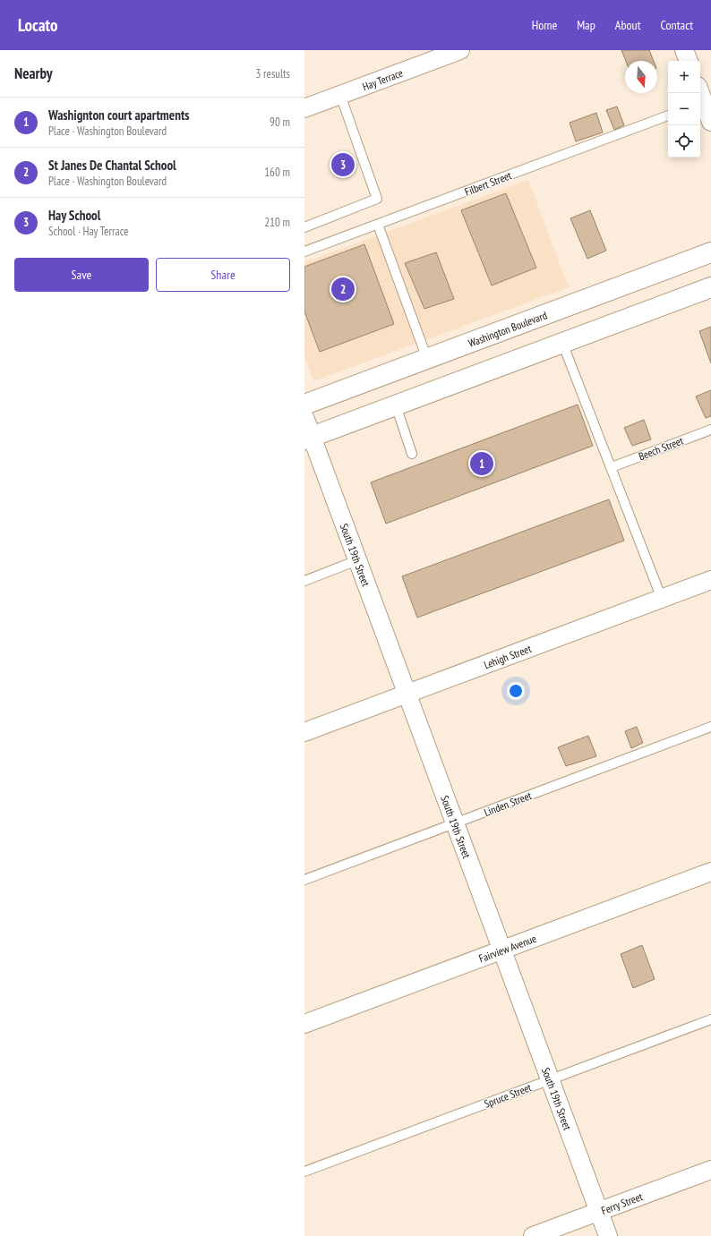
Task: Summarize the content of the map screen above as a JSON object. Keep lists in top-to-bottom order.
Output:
{
  "streets": {
    "street": [
      "Hay Terrace",
      "Washington Boulevard",
      "South 19th Street",
      "Lehigh Street",
      "Fairview Avenue",
      "Ferry Street"
    ],
    "lane": [
      "Filbert Street",
      "Beech Street",
      "Linden Street",
      "Spruce Street"
    ]
  },
  "crossings": [
    ["South 19th Street", "Lehigh Street"],
    ["South 19th Street", "Linden Street"],
    ["South 19th Street", "Fairview Avenue"],
    ["South 19th Street", "Spruce Street"],
    ["South 19th Street", "Ferry Street"]
  ],
  "north": "bottom",
  "page": {
    "header": "Locato",
    "nav": [
      "Home",
      "Map",
      "About",
      "Contact"
    ],
    "heading": ["Nearby", "3 results"],
    "map_buttons": ["+", "−"],
    "list": [
      {
        "mark": "1",
        "name": "Washignton court apartments",
        "note": "Place · Washington Boulevard",
        "value": "90 m"
      },
      {
        "mark": "2",
        "name": "St Janes De Chantal School",
        "note": "Place · Washington Boulevard",
        "value": "160 m"
      },
      {
        "mark": "3",
        "name": "Hay School",
        "note": "School · Hay Terrace",
        "value": "210 m"
      }
    ],
    "pins": ["3", "2", "1"],
    "buttons": ["Save", "Share"]
  }
}
